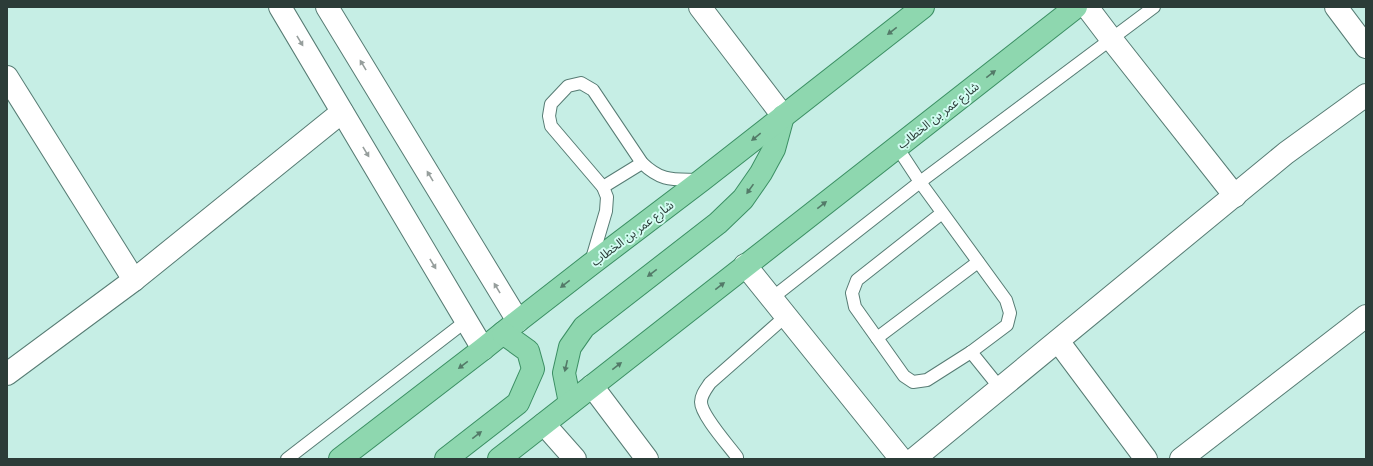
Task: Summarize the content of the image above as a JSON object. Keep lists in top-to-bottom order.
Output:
{
  "streets": {
    "main road": ["شارع عمر بن الخطاب"]
  }
}
